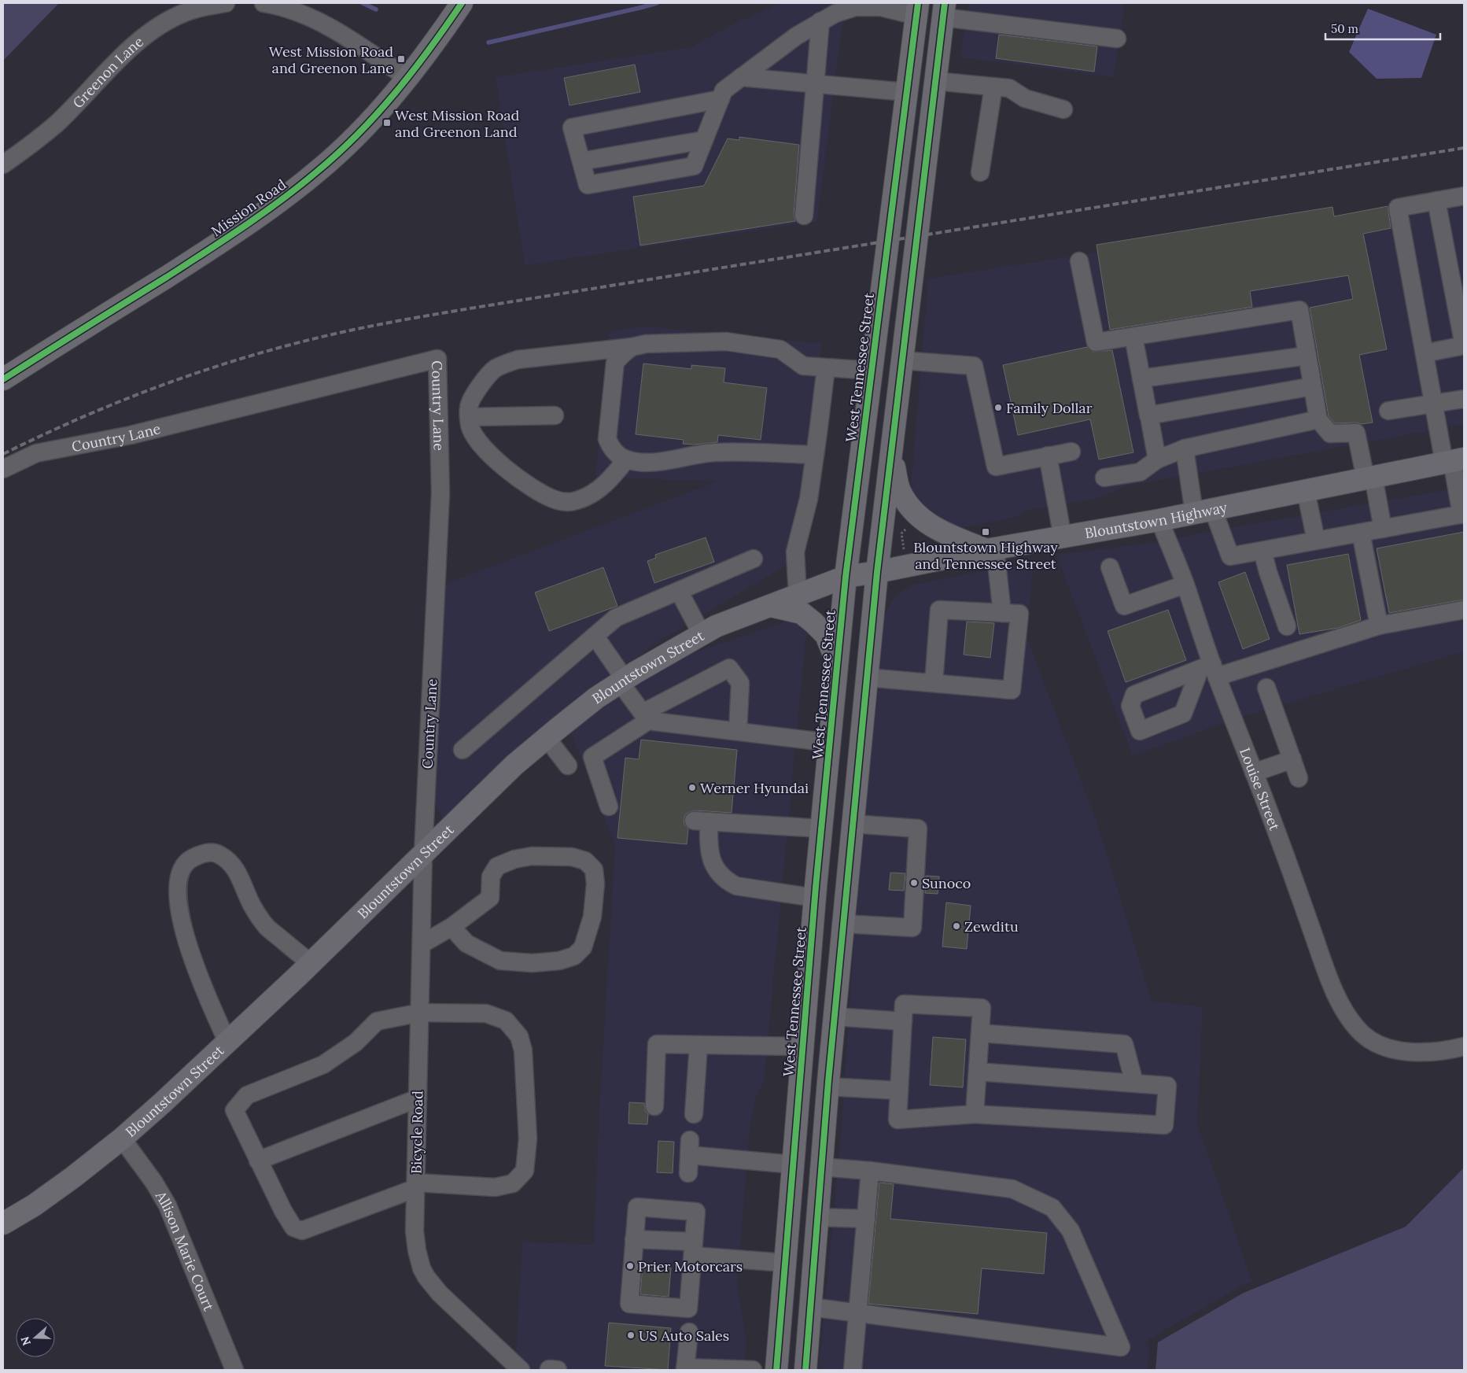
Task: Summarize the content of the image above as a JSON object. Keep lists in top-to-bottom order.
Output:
{
  "streets": {
    "main road": [
      "Mission Road",
      "West Tennessee Street",
      "Blountstown Highway",
      "Blountstown Street"
    ],
    "street": [
      "Greenon Lane",
      "Country Lane",
      "Louise Street",
      "Bicycle Road",
      "Allison Marie Court"
    ]
  },
  "crossings": [
    ["West Tennessee Street", "Blountstown Highway"],
    ["West Tennessee Street", "Blountstown Street"],
    ["Country Lane", "Blountstown Street"],
    ["Country Lane", "Bicycle Road"],
    ["Blountstown Highway", "Blountstown Street"],
    ["Blountstown Highway", "Louise Street"],
    ["Blountstown Street", "Bicycle Road"],
    ["Blountstown Street", "Allison Marie Court"]
  ],
  "places": {
    "transit": ["West Mission Road and Greenon Lane", "West Mission Road and Greenon Land", "Blountstown Highway and Tennessee Street"],
    "other": [
      "Family Dollar",
      "Werner Hyundai",
      "Sunoco",
      "Zewditu",
      "Prier Motorcars",
      "US Auto Sales"
    ]
  },
  "scale_bar": "50 m",
  "north": "left"
}
